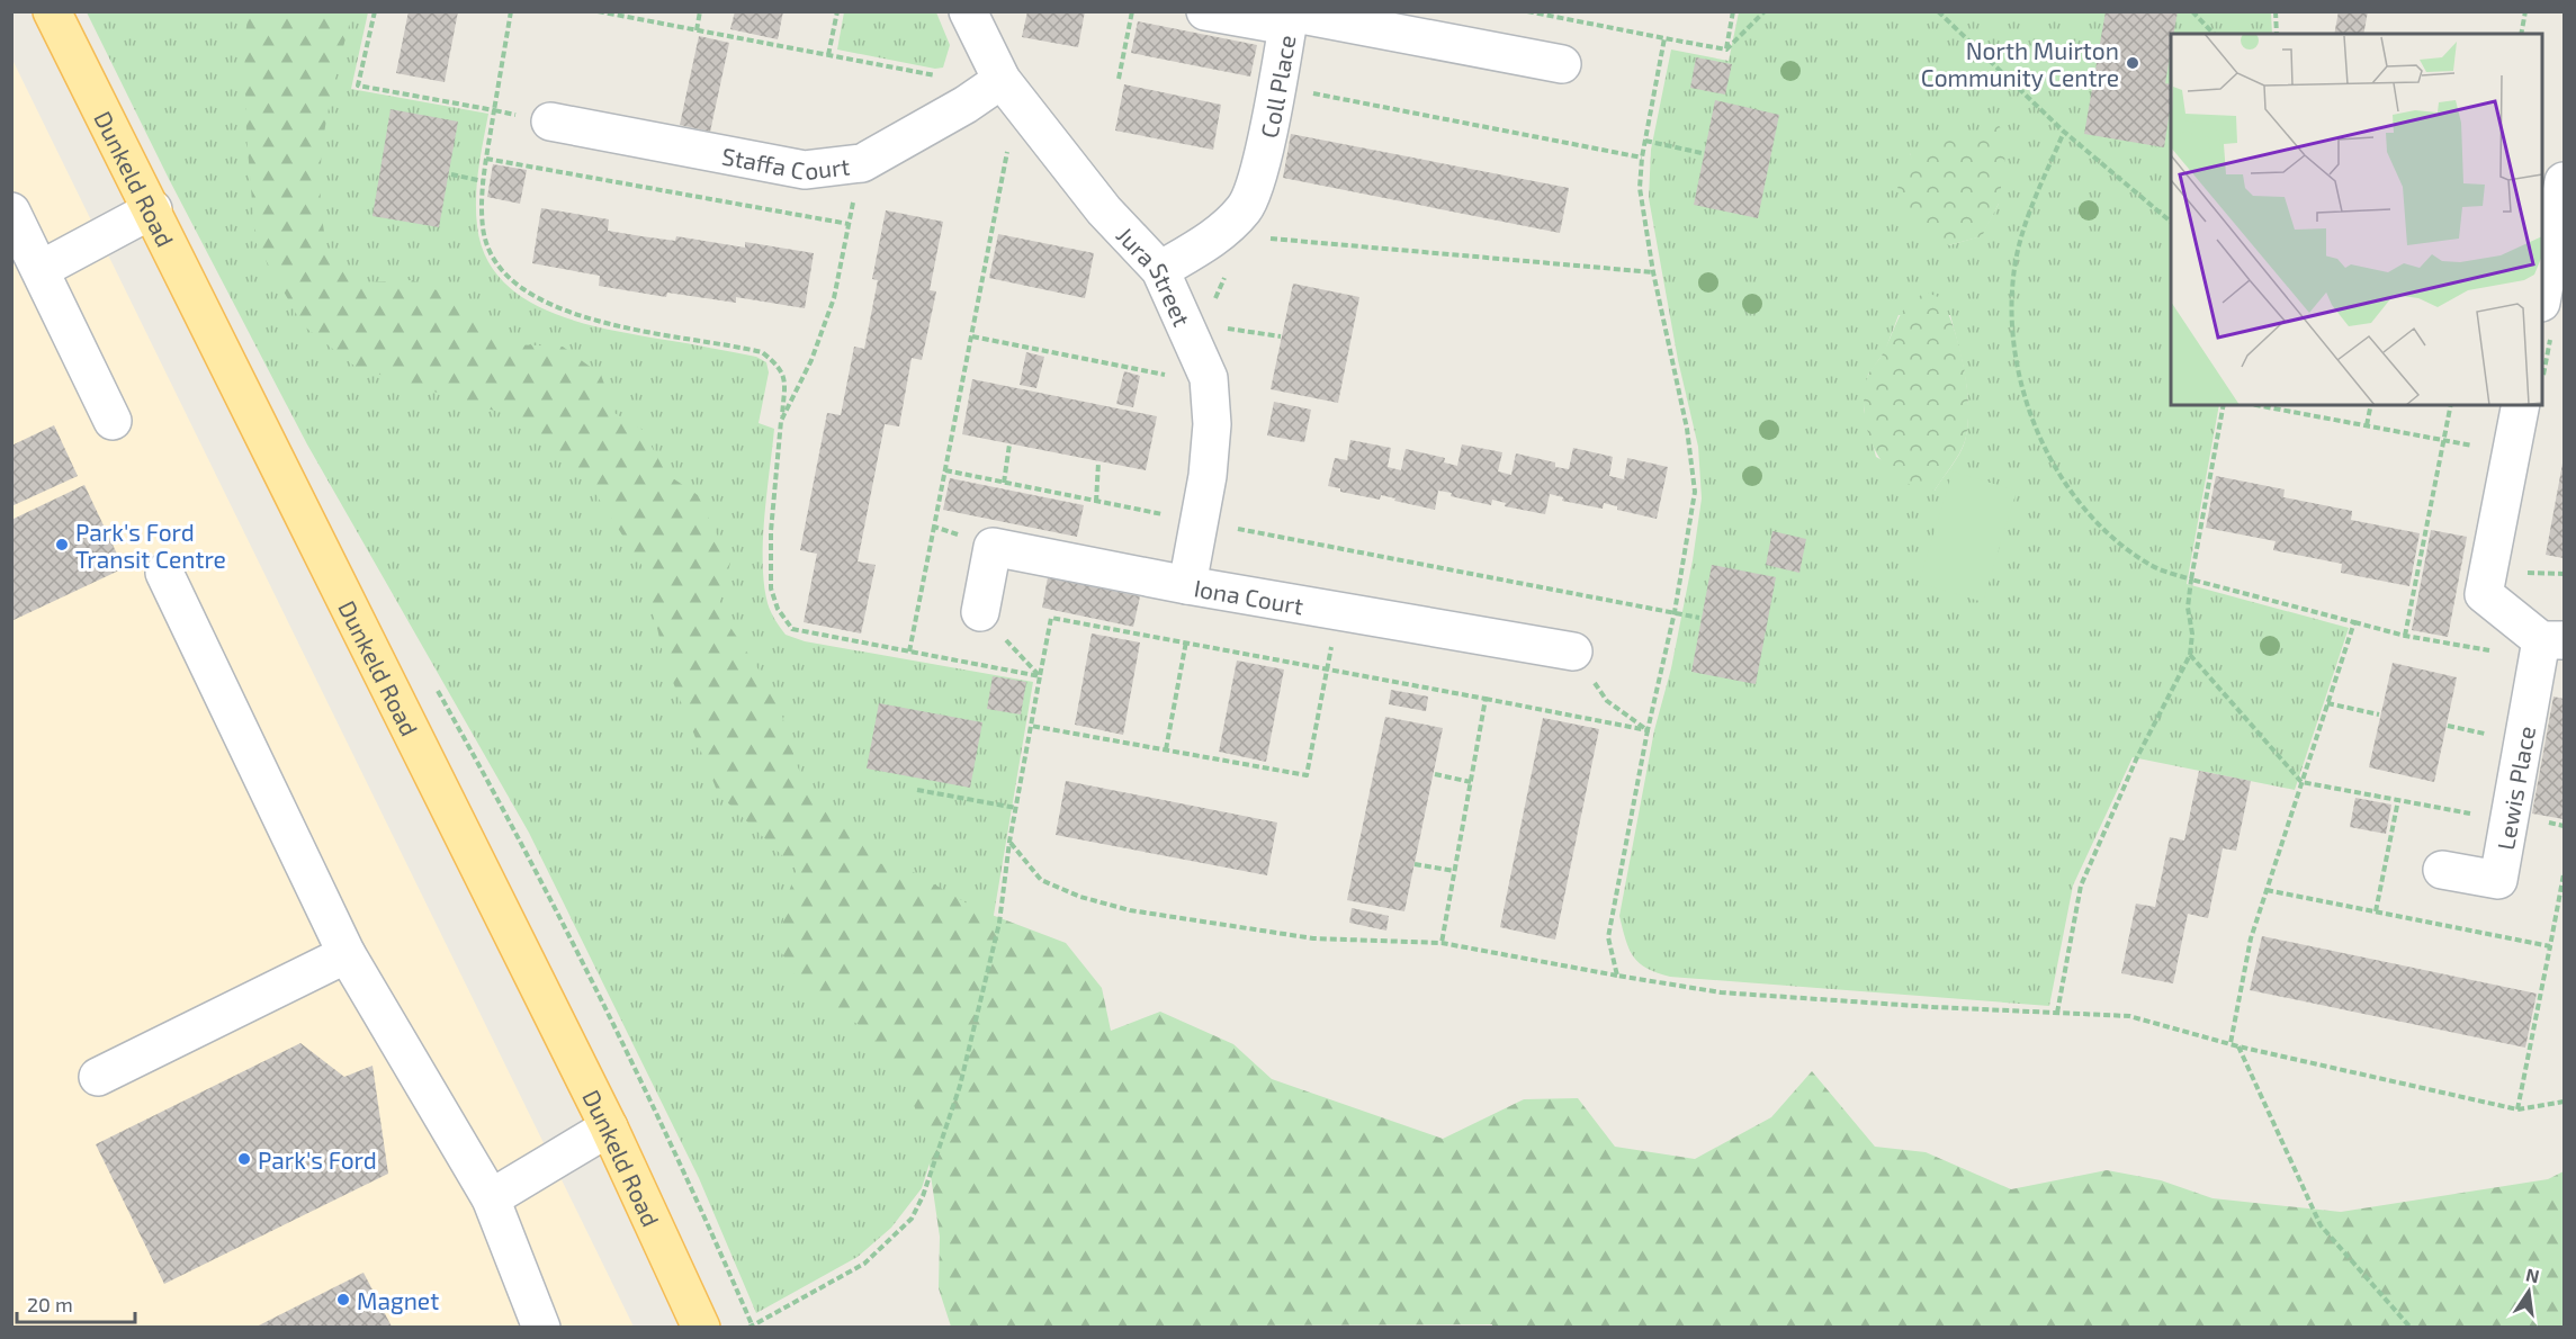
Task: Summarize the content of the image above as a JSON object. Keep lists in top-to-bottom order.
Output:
{
  "streets": {
    "main road": ["Dunkeld Road"],
    "street": [
      "Coll Place",
      "Staffa Court",
      "Jura Street",
      "Iona Court",
      "Lewis Place"
    ]
  },
  "crossings": [
    ["Coll Place", "Jura Street"],
    ["Staffa Court", "Jura Street"],
    ["Jura Street", "Iona Court"]
  ],
  "places": [
    "North Muirton Community Centre",
    "Park's Ford Transit Centre",
    "Park's Ford",
    "Magnet"
  ],
  "scale_bar": "20 m",
  "north": "top"
}
